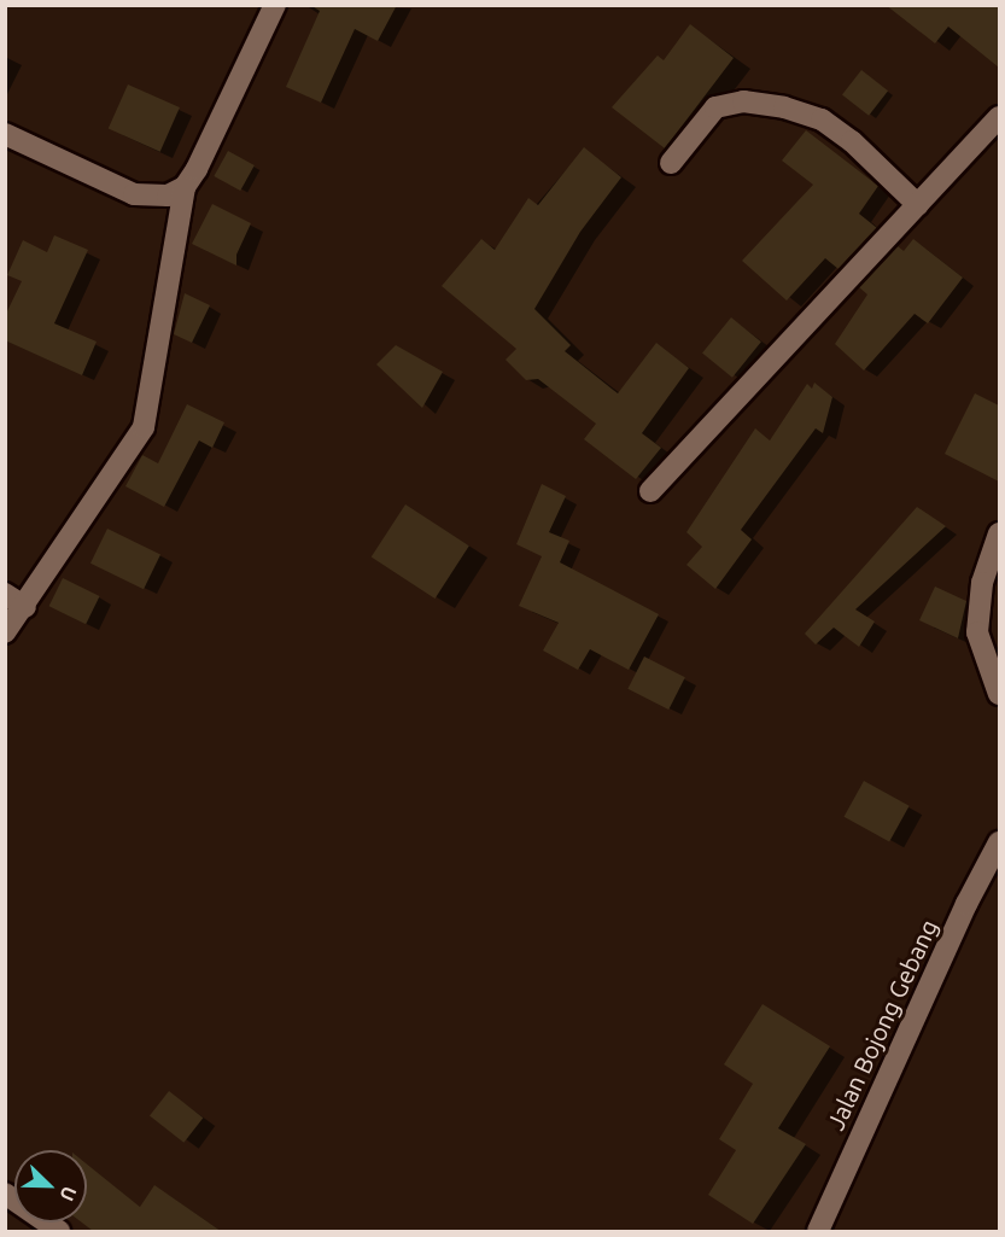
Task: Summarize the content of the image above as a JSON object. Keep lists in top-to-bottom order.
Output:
{
  "streets": {
    "street": ["Jalan Bojong Gebang"]
  },
  "north": "bottom right"
}
